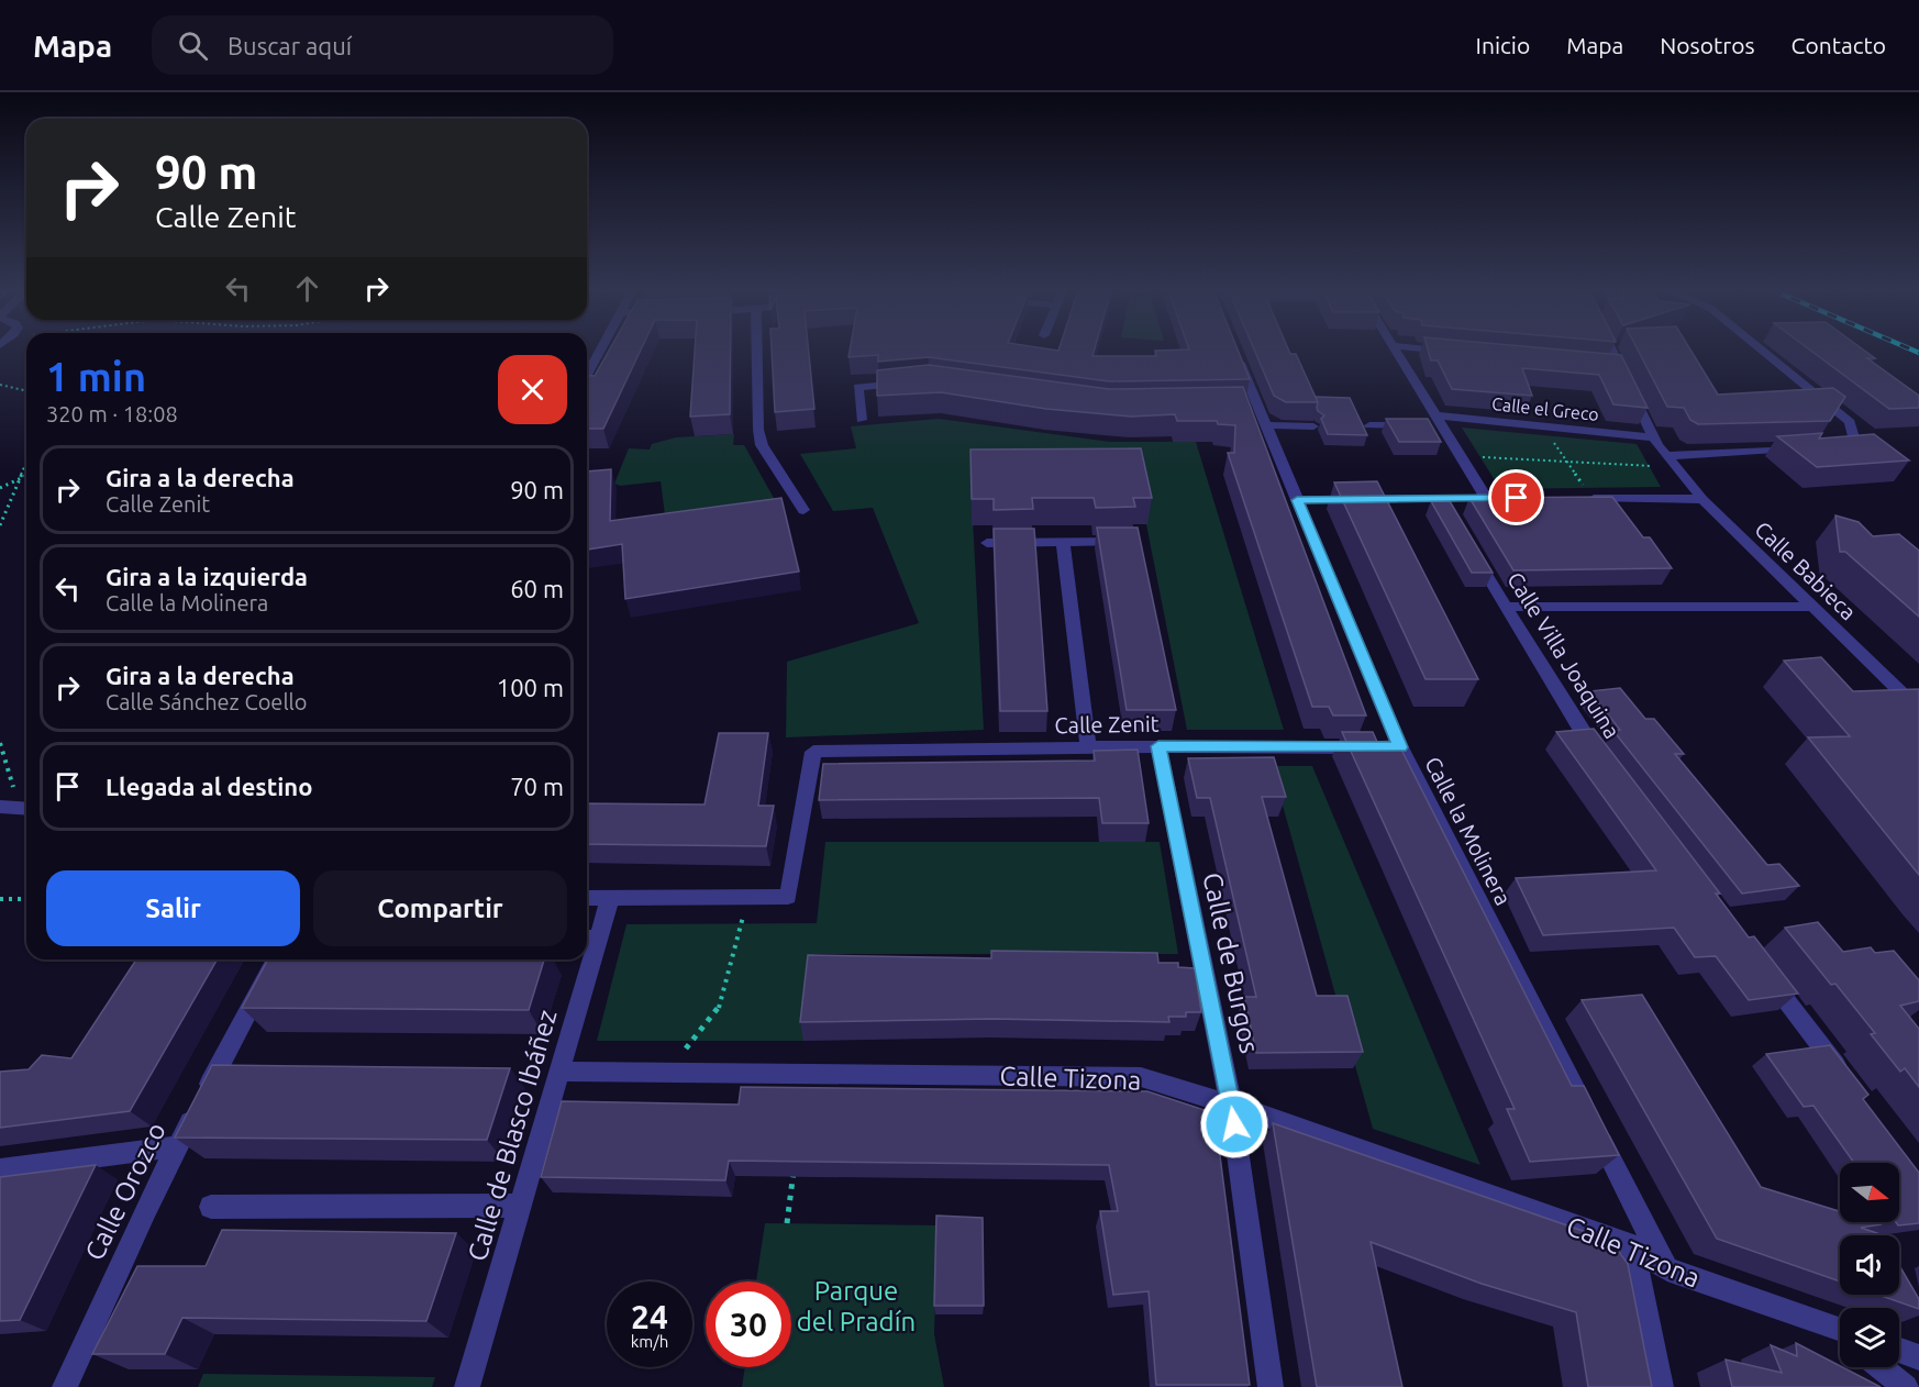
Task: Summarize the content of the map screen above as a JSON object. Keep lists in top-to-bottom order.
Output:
{
  "streets": {
    "street": [
      "Calle el Greco",
      "Calle Babieca",
      "Calle Villa Joaquina",
      "Calle Zenit",
      "Calle la Molinera",
      "Calle de Burgos",
      "Calle Tizona",
      "Calle de Blasco Ibáñez",
      "Calle Orozco"
    ]
  },
  "crossings": [
    ["Calle el Greco", "Calle Babieca"],
    ["Calle Zenit", "Calle la Molinera"],
    ["Calle Zenit", "Calle de Burgos"],
    ["Calle Zenit", "Calle de Blasco Ibáñez"],
    ["Calle la Molinera", "Calle Tizona"],
    ["Calle de Burgos", "Calle Tizona"],
    ["Calle Tizona", "Calle de Blasco Ibáñez"]
  ],
  "parks": ["Parque del Pradín"],
  "north": "right",
  "page": {
    "header": "Mapa",
    "search": "Buscar aquí",
    "nav": [
      "Inicio",
      "Mapa",
      "Nosotros",
      "Contacto"
    ],
    "turn": ["90 m", "Calle Zenit"],
    "heading": ["1 min", "320 m · 18:08"],
    "list": [
      {
        "name": "Gira a la derecha",
        "note": "Calle Zenit",
        "value": "90 m"
      },
      {
        "name": "Gira a la izquierda",
        "note": "Calle la Molinera",
        "value": "60 m"
      },
      {
        "name": "Gira a la derecha",
        "note": "Calle Sánchez Coello",
        "value": "100 m"
      },
      {
        "name": "Llegada al destino",
        "value": "70 m"
      }
    ],
    "buttons": ["Salir", "Compartir"],
    "speed": "24 km/h",
    "limit": "30"
  }
}
